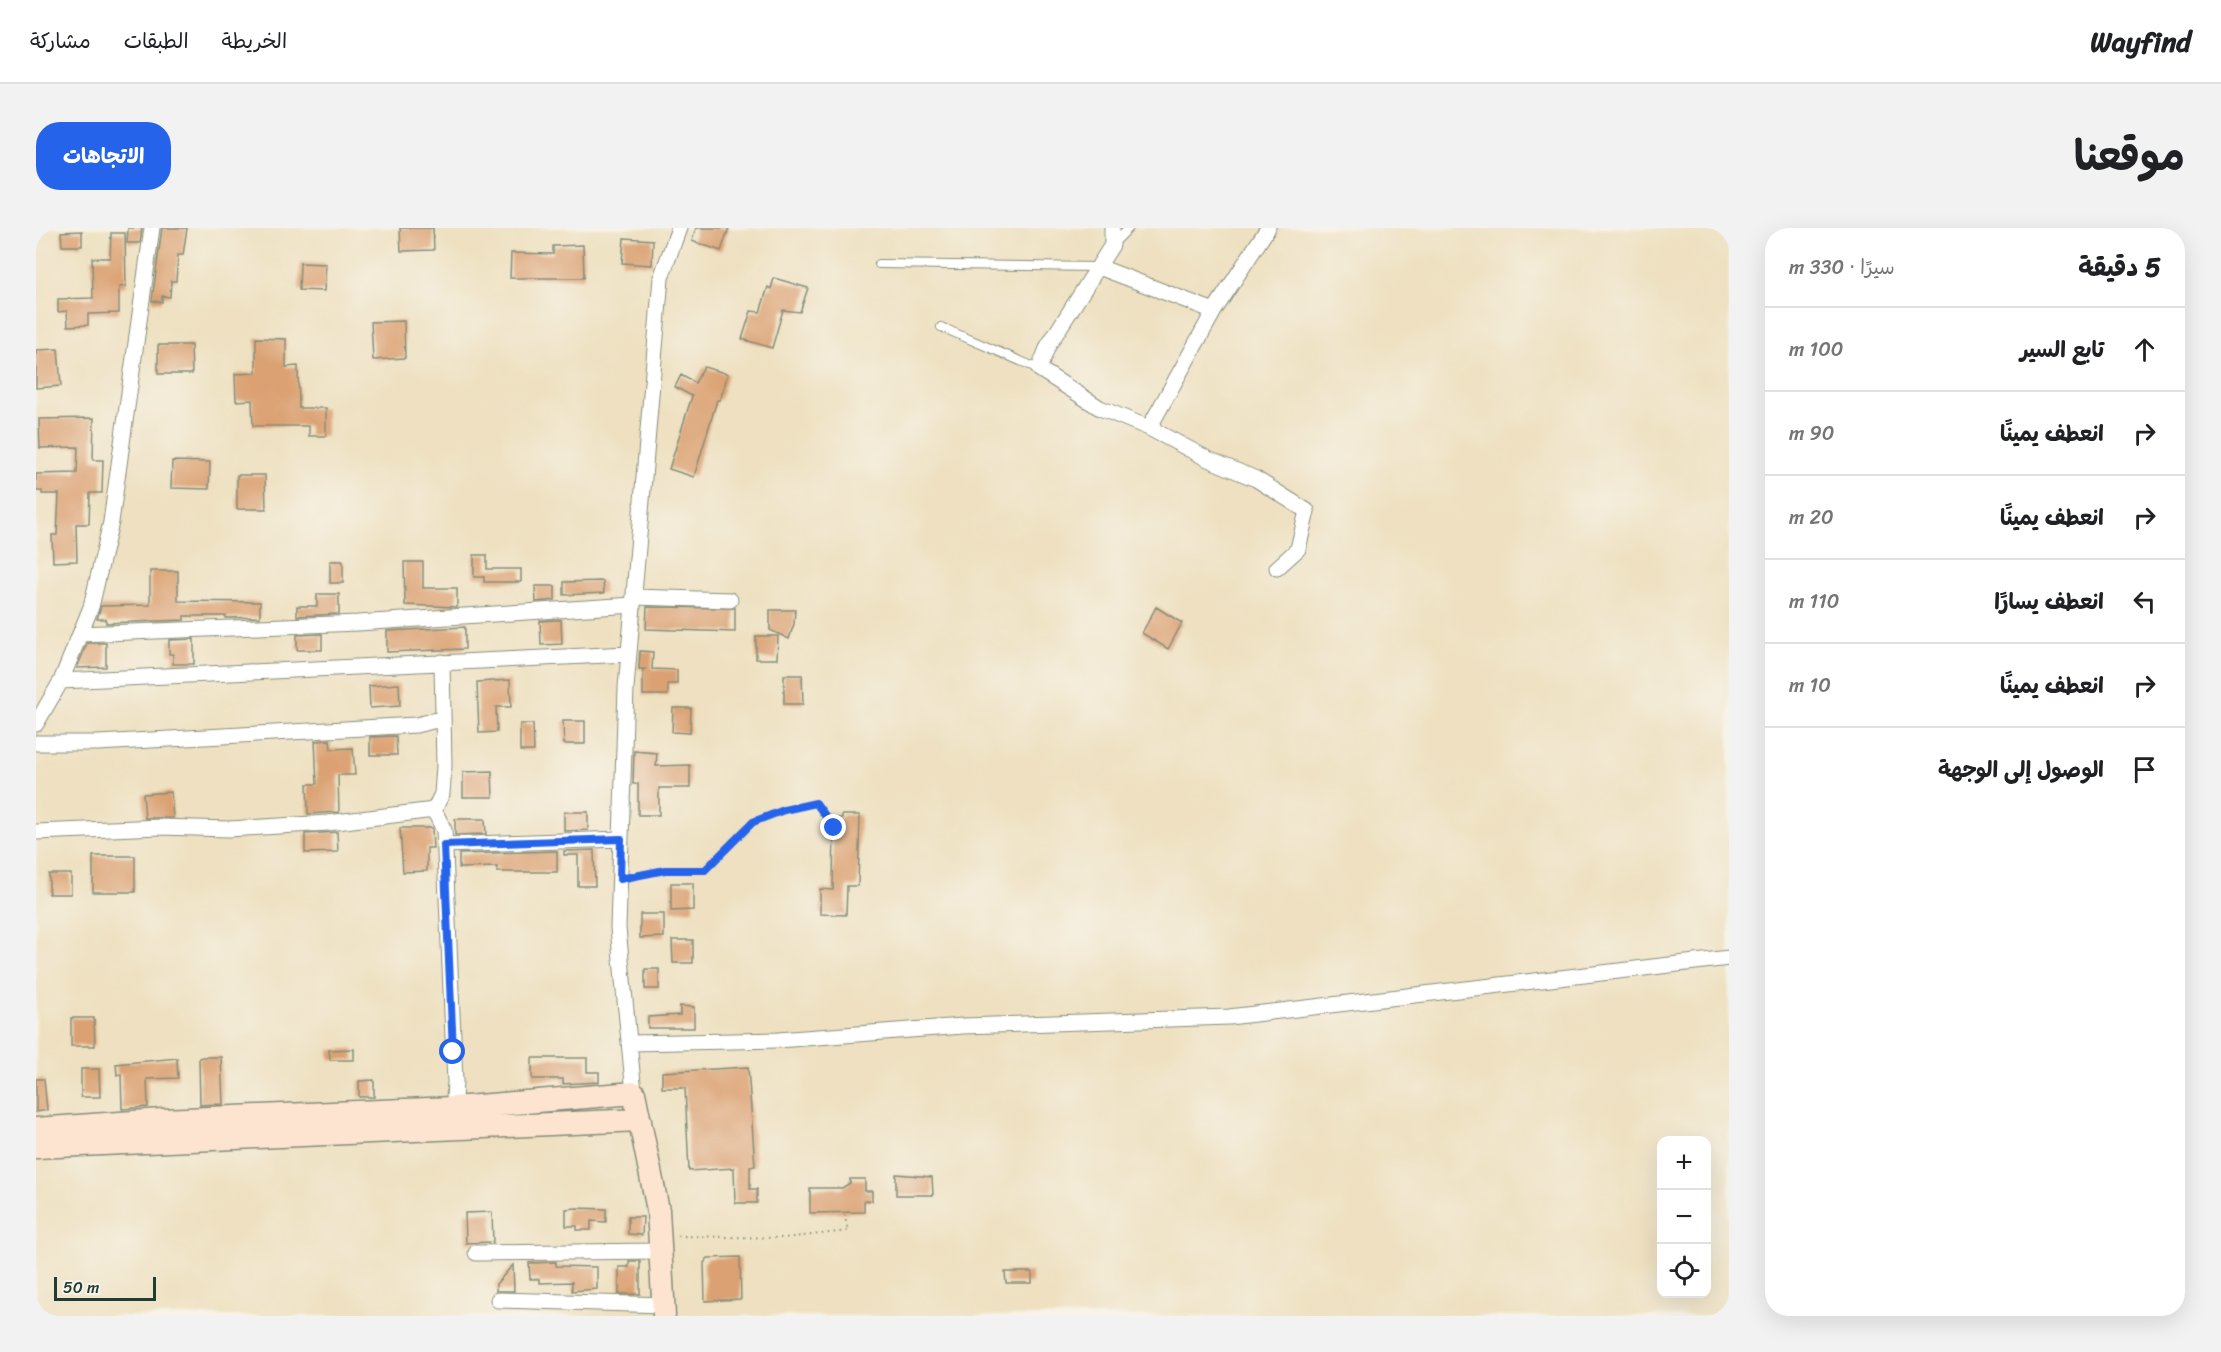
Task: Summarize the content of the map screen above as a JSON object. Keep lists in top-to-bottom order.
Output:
{
  "scale_bar": "50 m",
  "page": {
    "header": "Wayfind",
    "nav": ["الخريطة", "الطبقات", "مشاركة"],
    "title": "موقعنا",
    "buttons": "الاتجاهات",
    "heading": ["5 دقيقة", "سيرًا · 330 m"],
    "list": [
      ["تابع السير", "100 m"],
      ["انعطف يمينًا", "90 m"],
      ["انعطف يمينًا", "20 m"],
      ["انعطف يسارًا", "110 m"],
      ["انعطف يمينًا", "10 m"],
      "الوصول إلى الوجهة"
    ],
    "map_buttons": ["+", "−"],
    "scale": "50 m"
  }
}
